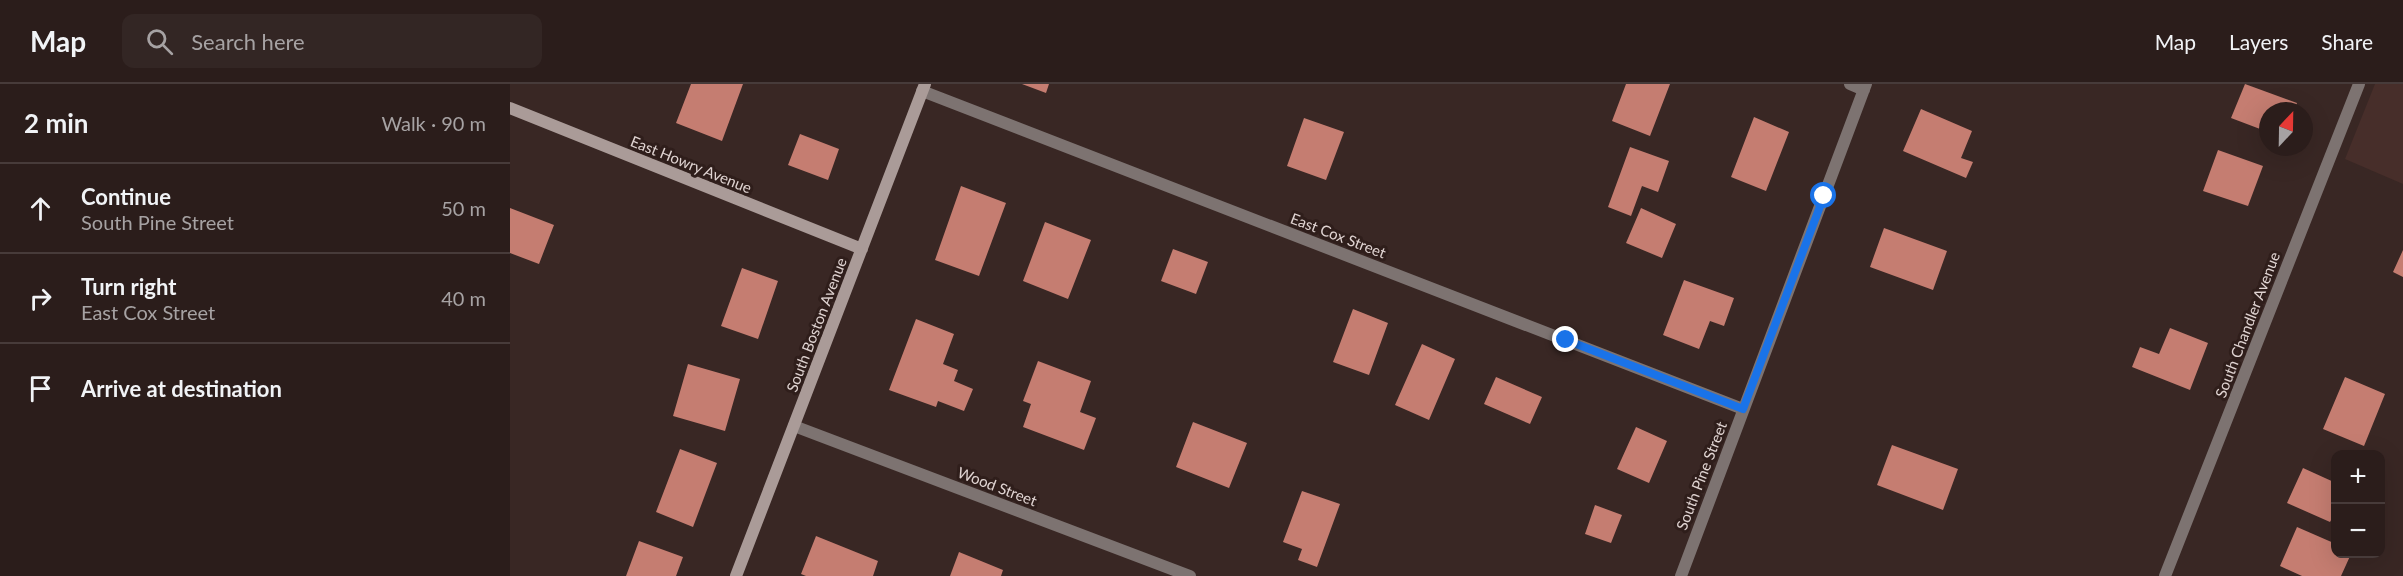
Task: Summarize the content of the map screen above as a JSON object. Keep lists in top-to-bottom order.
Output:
{
  "streets": {
    "street": [
      "East Howry Avenue",
      "East Cox Street",
      "South Boston Avenue",
      "South Chandler Avenue",
      "South Pine Street",
      "Wood Street"
    ]
  },
  "crossings": [
    ["East Howry Avenue", "South Boston Avenue"],
    ["East Cox Street", "South Boston Avenue"],
    ["East Cox Street", "South Pine Street"],
    ["South Boston Avenue", "Wood Street"]
  ],
  "north": "top",
  "page": {
    "header": "Map",
    "search": "Search here",
    "nav": ["Map", "Layers", "Share"],
    "heading": ["2 min", "Walk · 90 m"],
    "list": [
      ["Continue", "South Pine Street", "50 m"],
      ["Turn right", "East Cox Street", "40 m"],
      "Arrive at destination"
    ],
    "map_buttons": ["+", "−"]
  }
}
